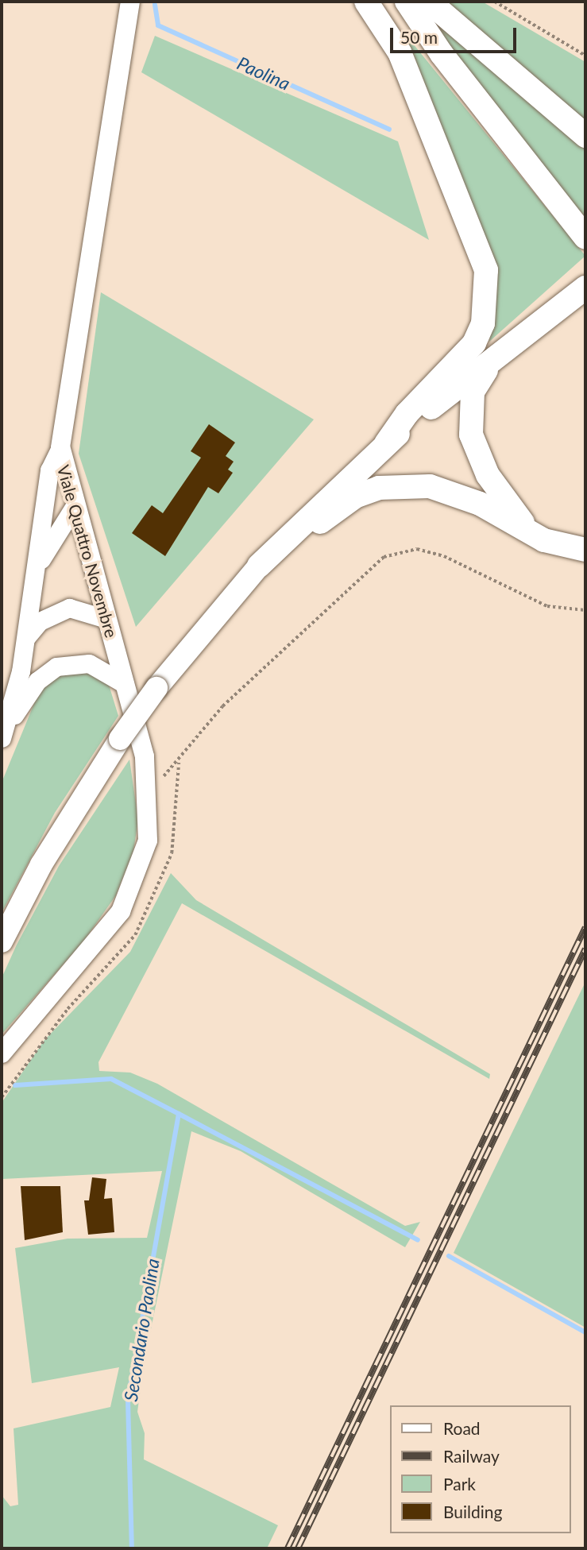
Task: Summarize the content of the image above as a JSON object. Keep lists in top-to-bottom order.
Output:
{
  "streets": {
    "main road": ["Viale Quattro Novembre"]
  },
  "water": ["Paolina", "Secondario Paolina"],
  "legend": [
    "Road",
    "Railway",
    "Park",
    "Building"
  ],
  "scale_bar": "50 m"
}
